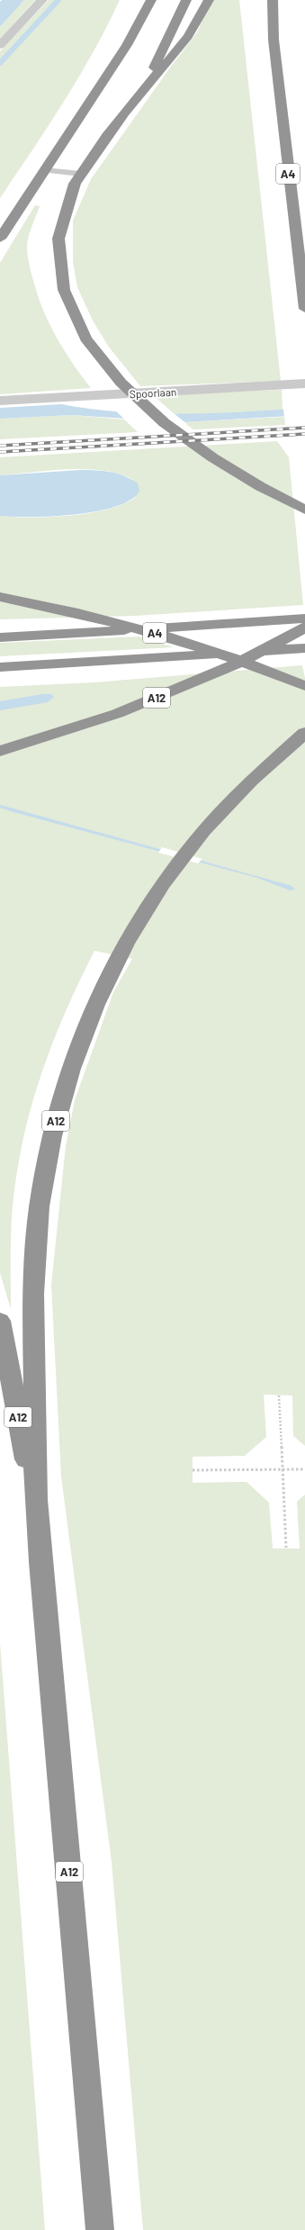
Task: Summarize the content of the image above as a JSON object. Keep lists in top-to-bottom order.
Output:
{
  "streets": {
    "highway": ["A4", "A12"],
    "street": ["Spoorlaan"]
  }
}
